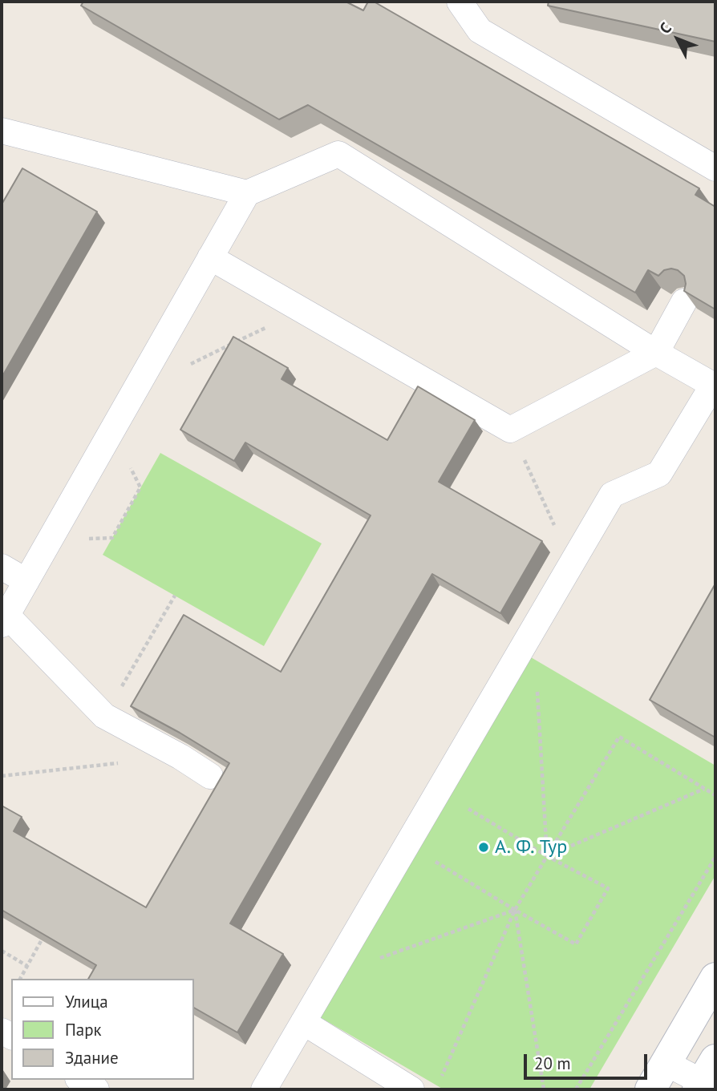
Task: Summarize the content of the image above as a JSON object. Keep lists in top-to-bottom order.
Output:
{
  "places": ["А. Ф. Тур"],
  "legend": ["Улица", "Парк", "Здание"],
  "scale_bar": "20 m",
  "north": "top left"
}
